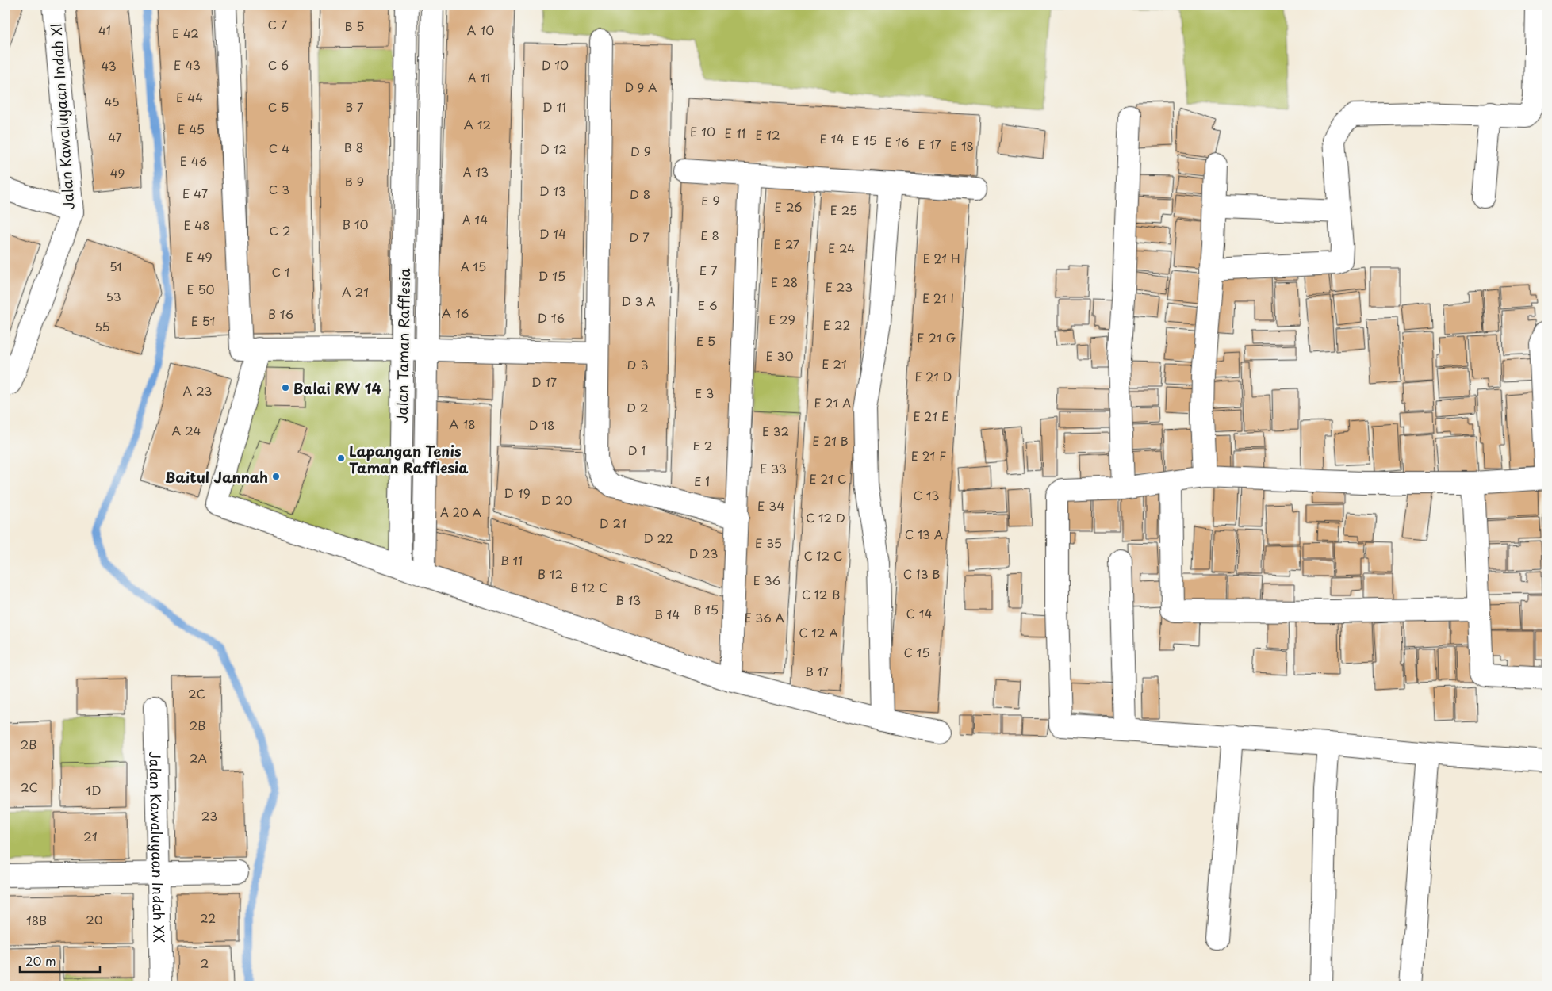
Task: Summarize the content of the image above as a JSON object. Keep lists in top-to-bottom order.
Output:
{
  "streets": {
    "street": ["Jalan Kawaluyaan Indah XI", "Jalan Taman Rafflesia", "Jalan Kawaluyaan Indah XX"]
  },
  "places": ["Balai RW 14", "Lapangan Tenis Taman Rafflesia", "Baitul Jannah"],
  "house_numbers": [
    "C 7",
    "B 5",
    "41",
    "A 10",
    "E 42",
    "E 43",
    "C 6",
    "D 10",
    "43",
    "A 11",
    "D 9 A",
    "E 44",
    "45",
    "C 5",
    "B 7",
    "D 11",
    "A 12",
    "E 45",
    "E 10",
    "E 11",
    "E 12",
    "47",
    "E 14",
    "E 15",
    "E 16",
    "E 17",
    "E 18",
    "B 8",
    "C 4",
    "D 12",
    "D 9",
    "E 46",
    "A 13",
    "49",
    "B 9",
    "C 3",
    "D 13",
    "E 47",
    "D 8",
    "E 9",
    "E 26",
    "E 25",
    "A 14",
    "B 10",
    "E 48",
    "C 2",
    "D 14",
    "E 8",
    "D 7",
    "E 27",
    "E 24",
    "E 49",
    "E 21 H",
    "51",
    "A 15",
    "E 7",
    "C 1",
    "D 15",
    "E 28",
    "E 23",
    "E 50",
    "A 21",
    "53",
    "E 21 I",
    "D 3 A",
    "E 6",
    "A 16",
    "B 16",
    "D 16",
    "E 29",
    "E 51",
    "E 22",
    "55",
    "E 21 G",
    "E 5",
    "E 30",
    "E 21",
    "D 3",
    "E 21 D",
    "D 17",
    "A 23",
    "E 3",
    "E 21 A",
    "D 2",
    "E 21 E",
    "A 18",
    "D 18",
    "A 24",
    "E 32",
    "E 21 B",
    "E 2",
    "D 1",
    "E 21 F",
    "E 33",
    "E 21 C",
    "E 1",
    "D 19",
    "C 13",
    "D 20",
    "E 34",
    "A 20 A",
    "C 12 D",
    "D 21",
    "C 13 A",
    "D 22",
    "E 35",
    "D 23",
    "C 12 C",
    "B 11",
    "B 12",
    "C 13 B",
    "E 36",
    "B 12 C",
    "C 12 B",
    "B 13",
    "B 15",
    "C 14",
    "B 14",
    "E 36 A",
    "C 12 A",
    "C 15",
    "B 17",
    "2C",
    "2B",
    "2B",
    "2A",
    "2C",
    "1D",
    "23",
    "21",
    "22",
    "20",
    "18B",
    "2"
  ],
  "scale_bar": "20 m"
}
